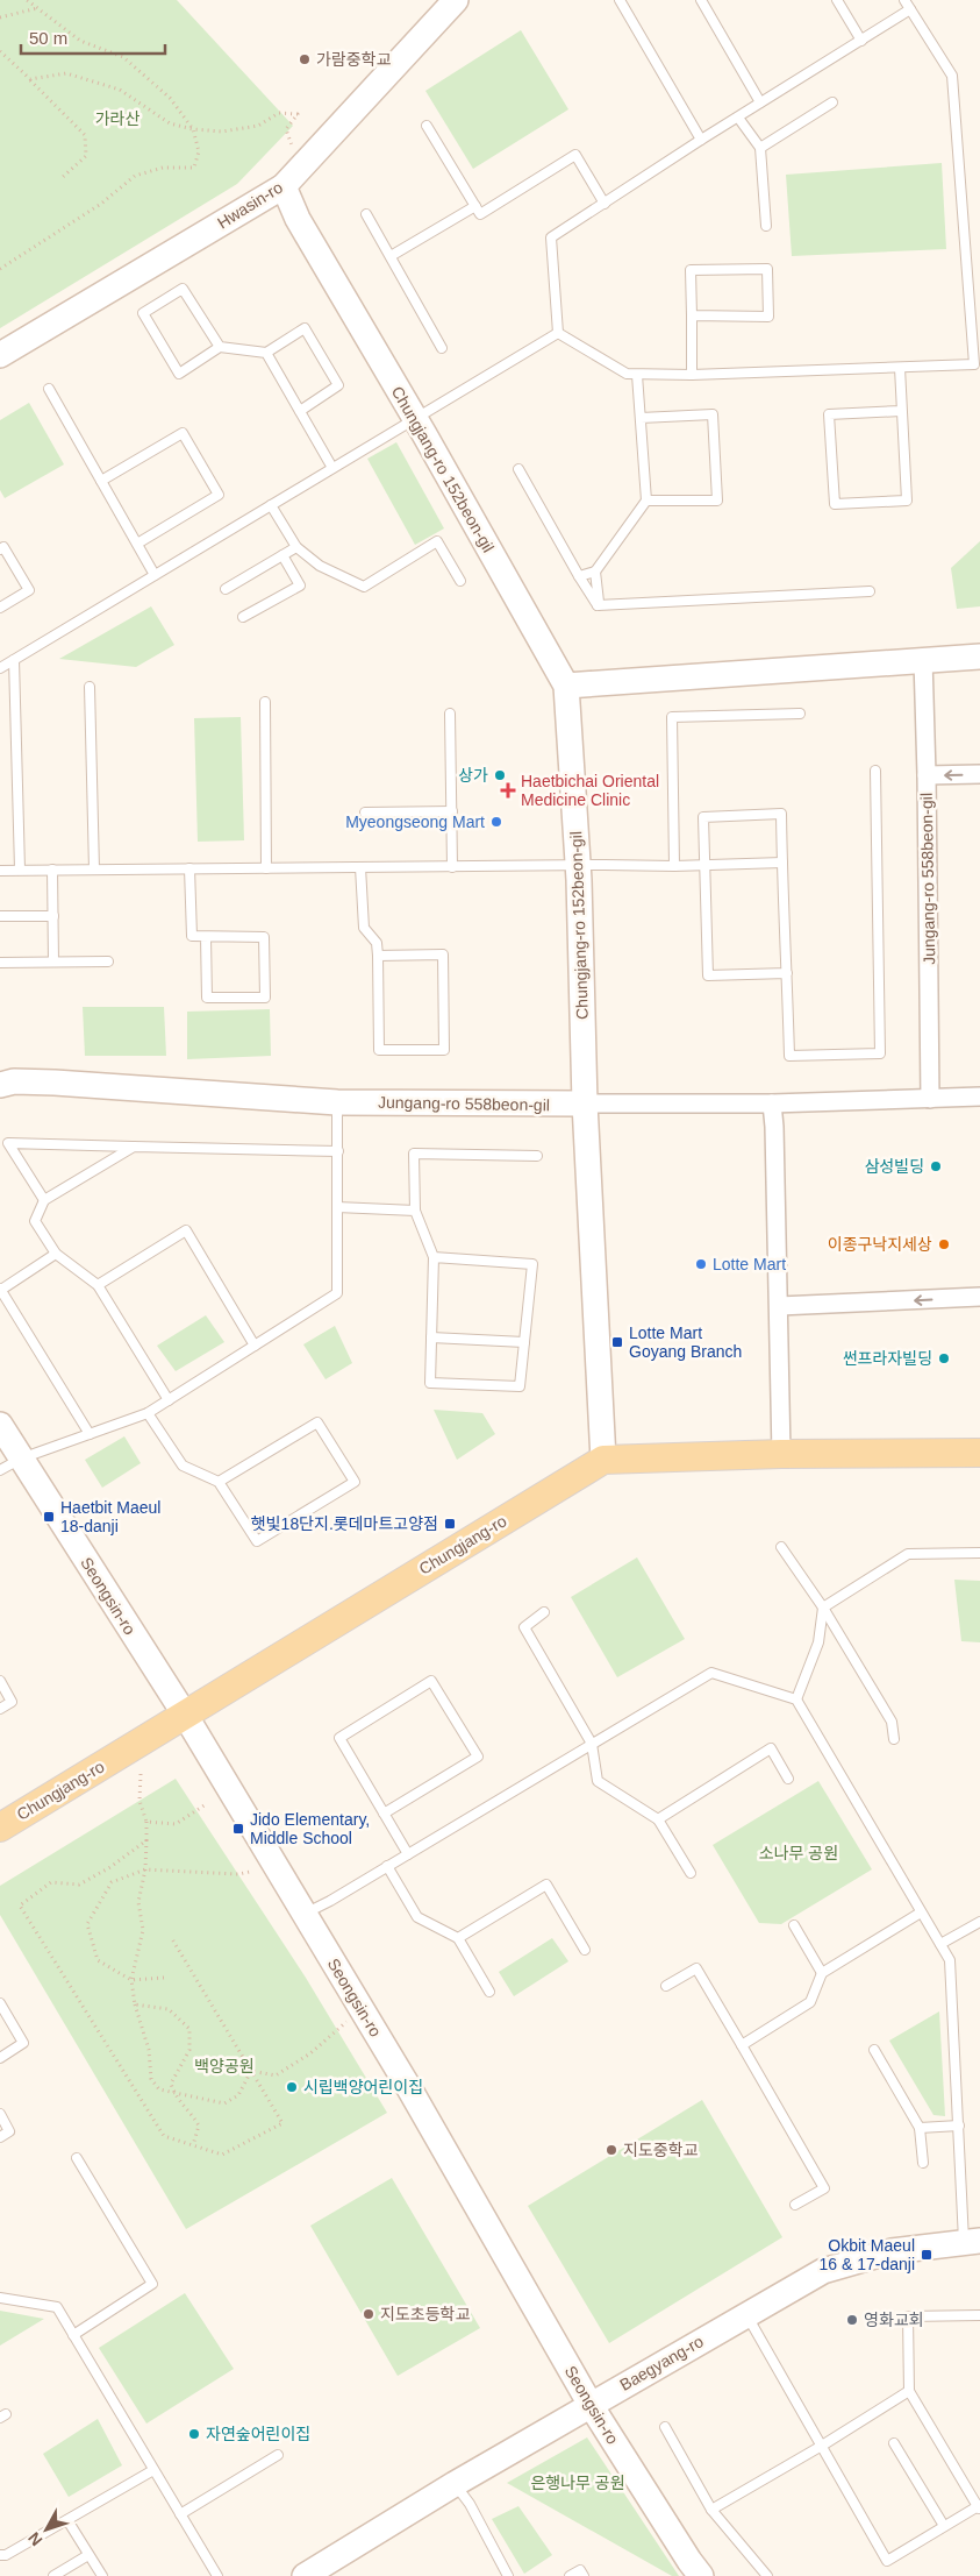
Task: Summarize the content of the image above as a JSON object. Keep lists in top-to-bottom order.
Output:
{
  "streets": {
    "main road": ["Chungjang-ro"],
    "street": [
      "Hwasin-ro",
      "Chungjang-ro 152beon-gil",
      "Jungang-ro 558beon-gil",
      "Seongsin-ro",
      "Baegyang-ro"
    ]
  },
  "crossings": [
    ["Hwasin-ro", "Chungjang-ro 152beon-gil"],
    ["Chungjang-ro 152beon-gil", "Jungang-ro 558beon-gil"],
    ["Chungjang-ro 152beon-gil", "Chungjang-ro"],
    ["Chungjang-ro", "Seongsin-ro"],
    ["Seongsin-ro", "Baegyang-ro"]
  ],
  "parks": [
    "가라산",
    "소나무 공원",
    "백양공원",
    "은행나무 공원"
  ],
  "places": {
    "other": [
      "가람중학교",
      "상가",
      "Myeongseong Mart",
      "삼성빌딩",
      "이종구낙지세상",
      "Lotte Mart",
      "썬프라자빌딩",
      "시립백양어린이집",
      "지도중학교",
      "지도초등학교",
      "영화교회",
      "자연숲어린이집"
    ],
    "health": ["Haetbichai Oriental Medicine Clinic"],
    "transit": [
      "Lotte Mart Goyang Branch",
      "Haetbit Maeul 18-danji",
      "햇빛18단지.롯데마트고양점",
      "Jido Elementary, Middle School",
      "Okbit Maeul 16 & 17-danji"
    ]
  },
  "scale_bar": "50 m",
  "north": "bottom left"
}
